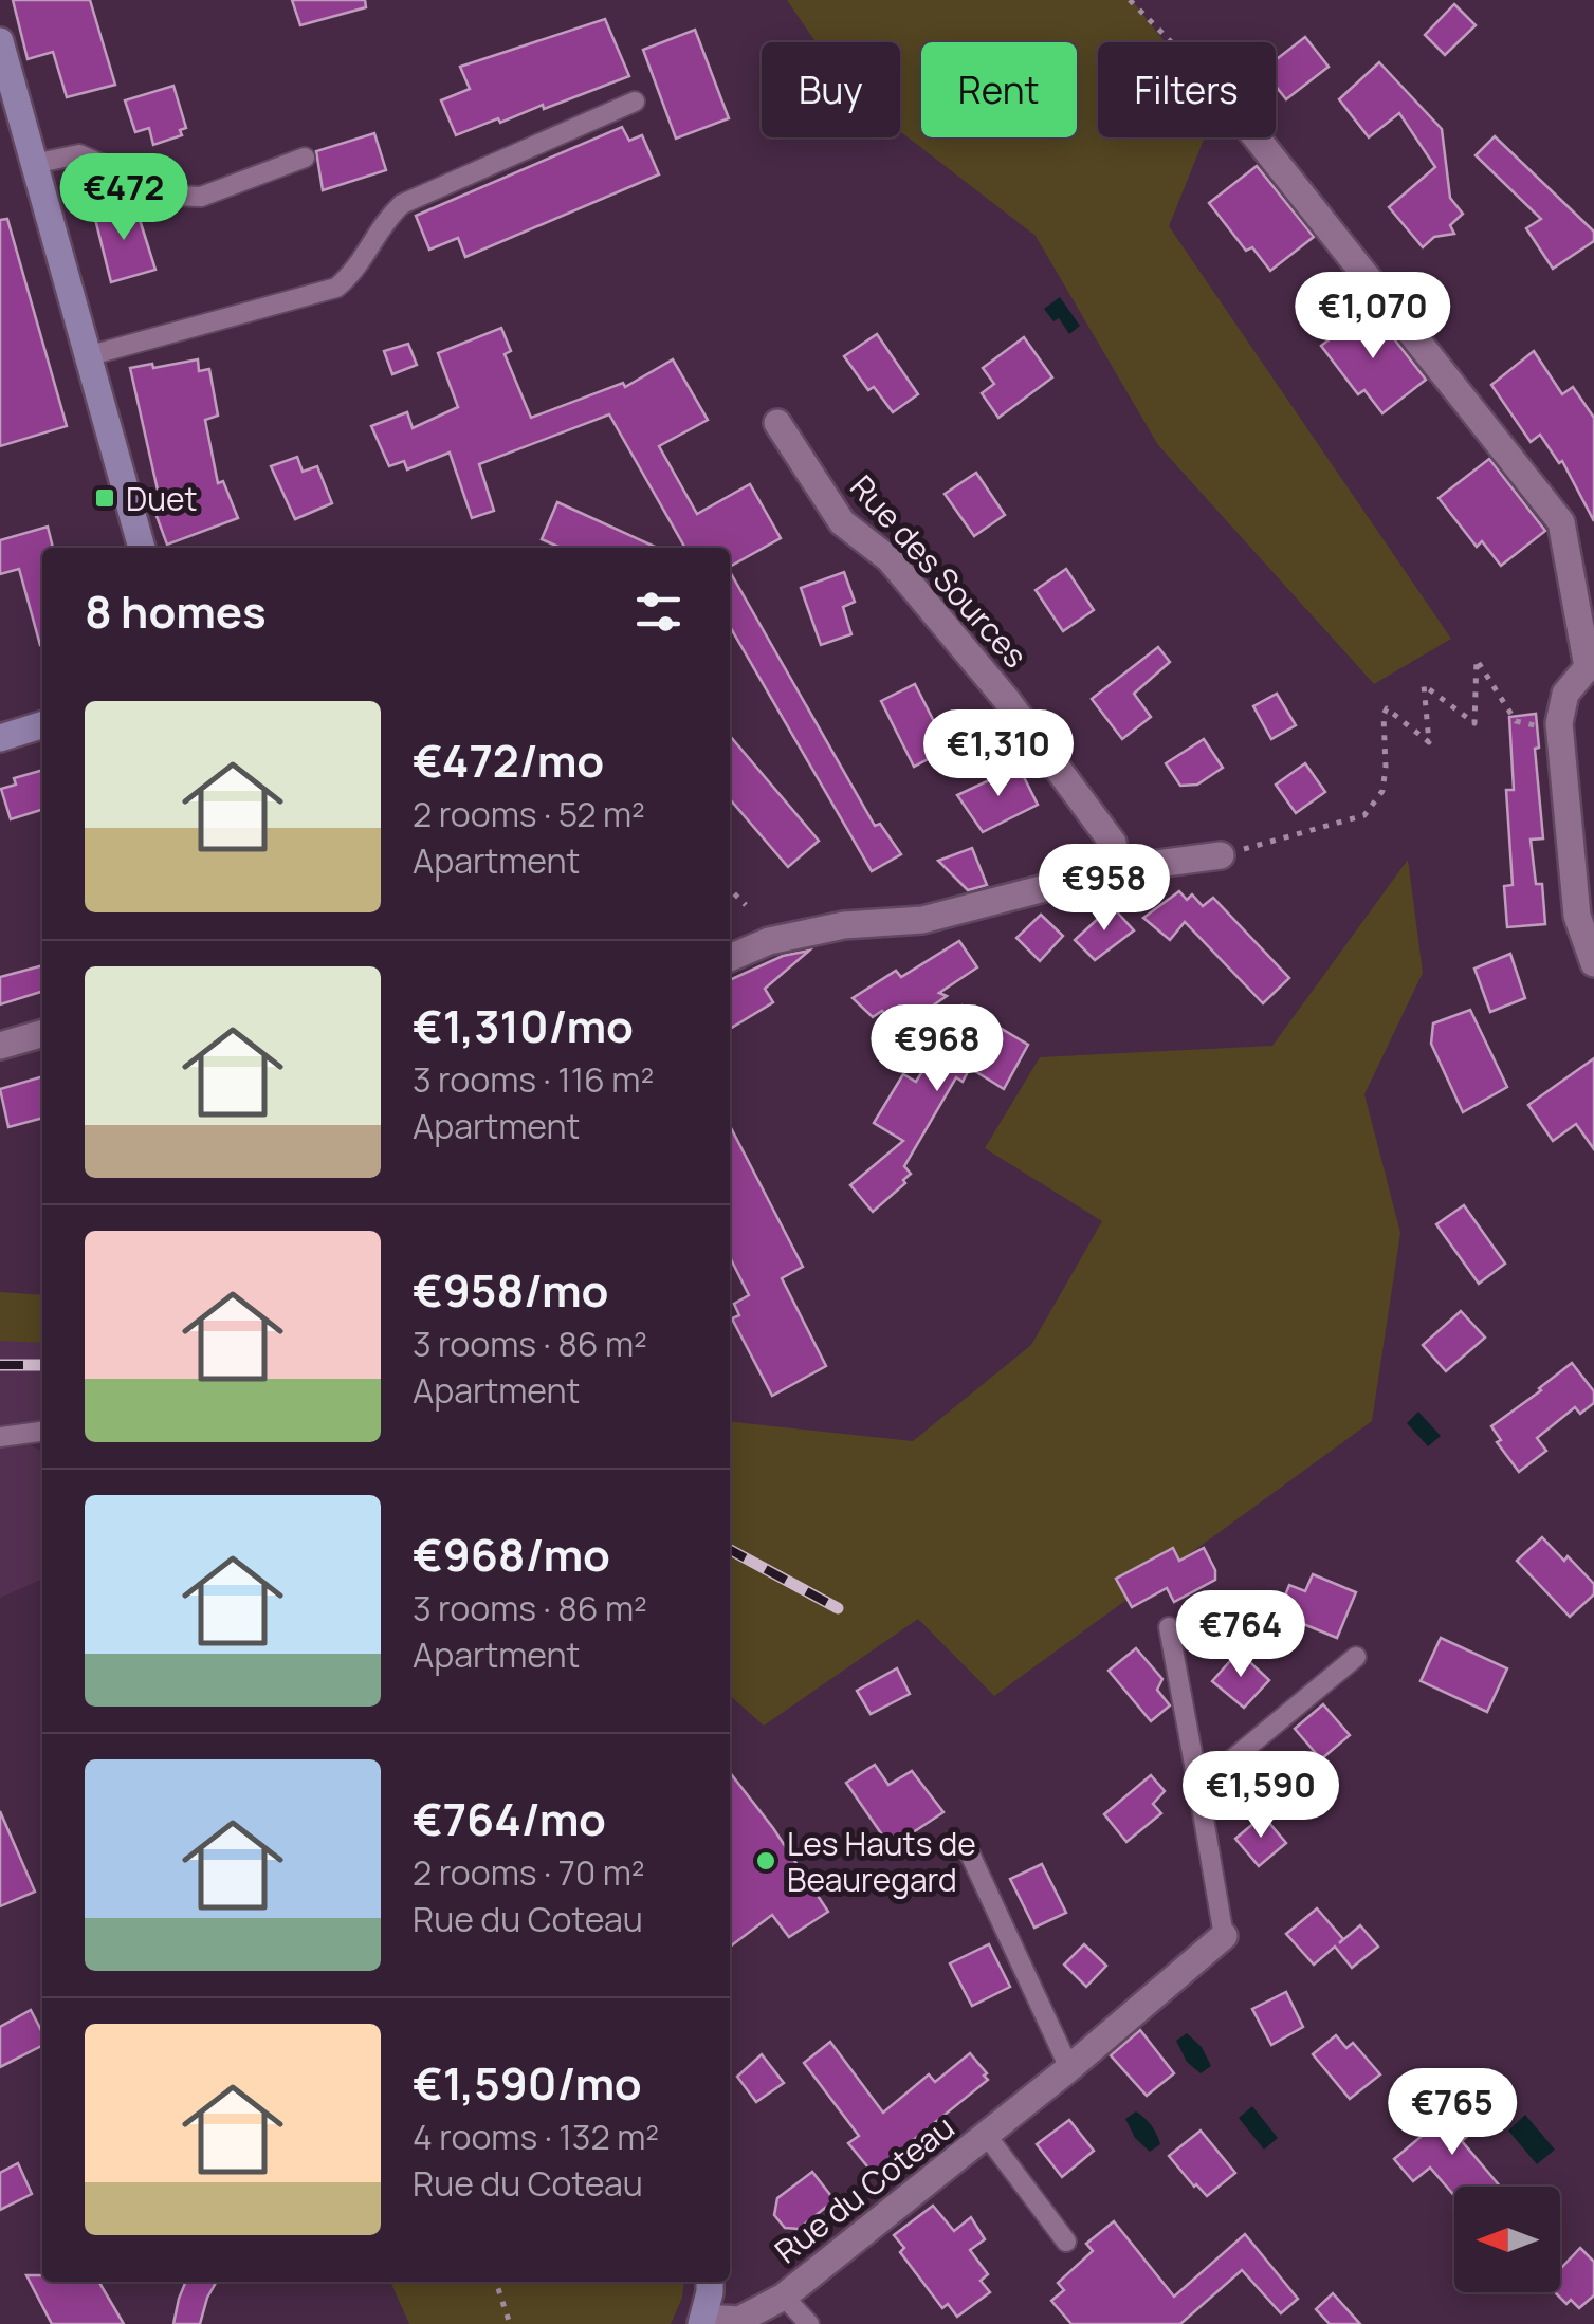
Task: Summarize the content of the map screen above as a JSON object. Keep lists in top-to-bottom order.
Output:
{
  "streets": {
    "street": ["Rue des Sources", "Rue du Coteau"]
  },
  "places": {
    "transit": ["Duet"],
    "other": ["Les Hauts de Beauregard"]
  },
  "north": "left",
  "page": {
    "chip": ["Buy", "Rent", "Filters"],
    "price": [
      "€472",
      "€1,070",
      "€1,310",
      "€958",
      "€968",
      "€764",
      "€1,590",
      "€765"
    ],
    "heading": "8 homes",
    "list": [
      {
        "name": "€472/mo",
        "note": "2 rooms · 52 m² · Apartment"
      },
      {
        "name": "€1,310/mo",
        "note": "3 rooms · 116 m² · Apartment"
      },
      {
        "name": "€958/mo",
        "note": "3 rooms · 86 m² · Apartment"
      },
      {
        "name": "€968/mo",
        "note": "3 rooms · 86 m² · Apartment"
      },
      {
        "name": "€764/mo",
        "note": "2 rooms · 70 m² · Rue du Coteau"
      },
      {
        "name": "€1,590/mo",
        "note": "4 rooms · 132 m² · Rue du Coteau"
      }
    ]
  }
}
